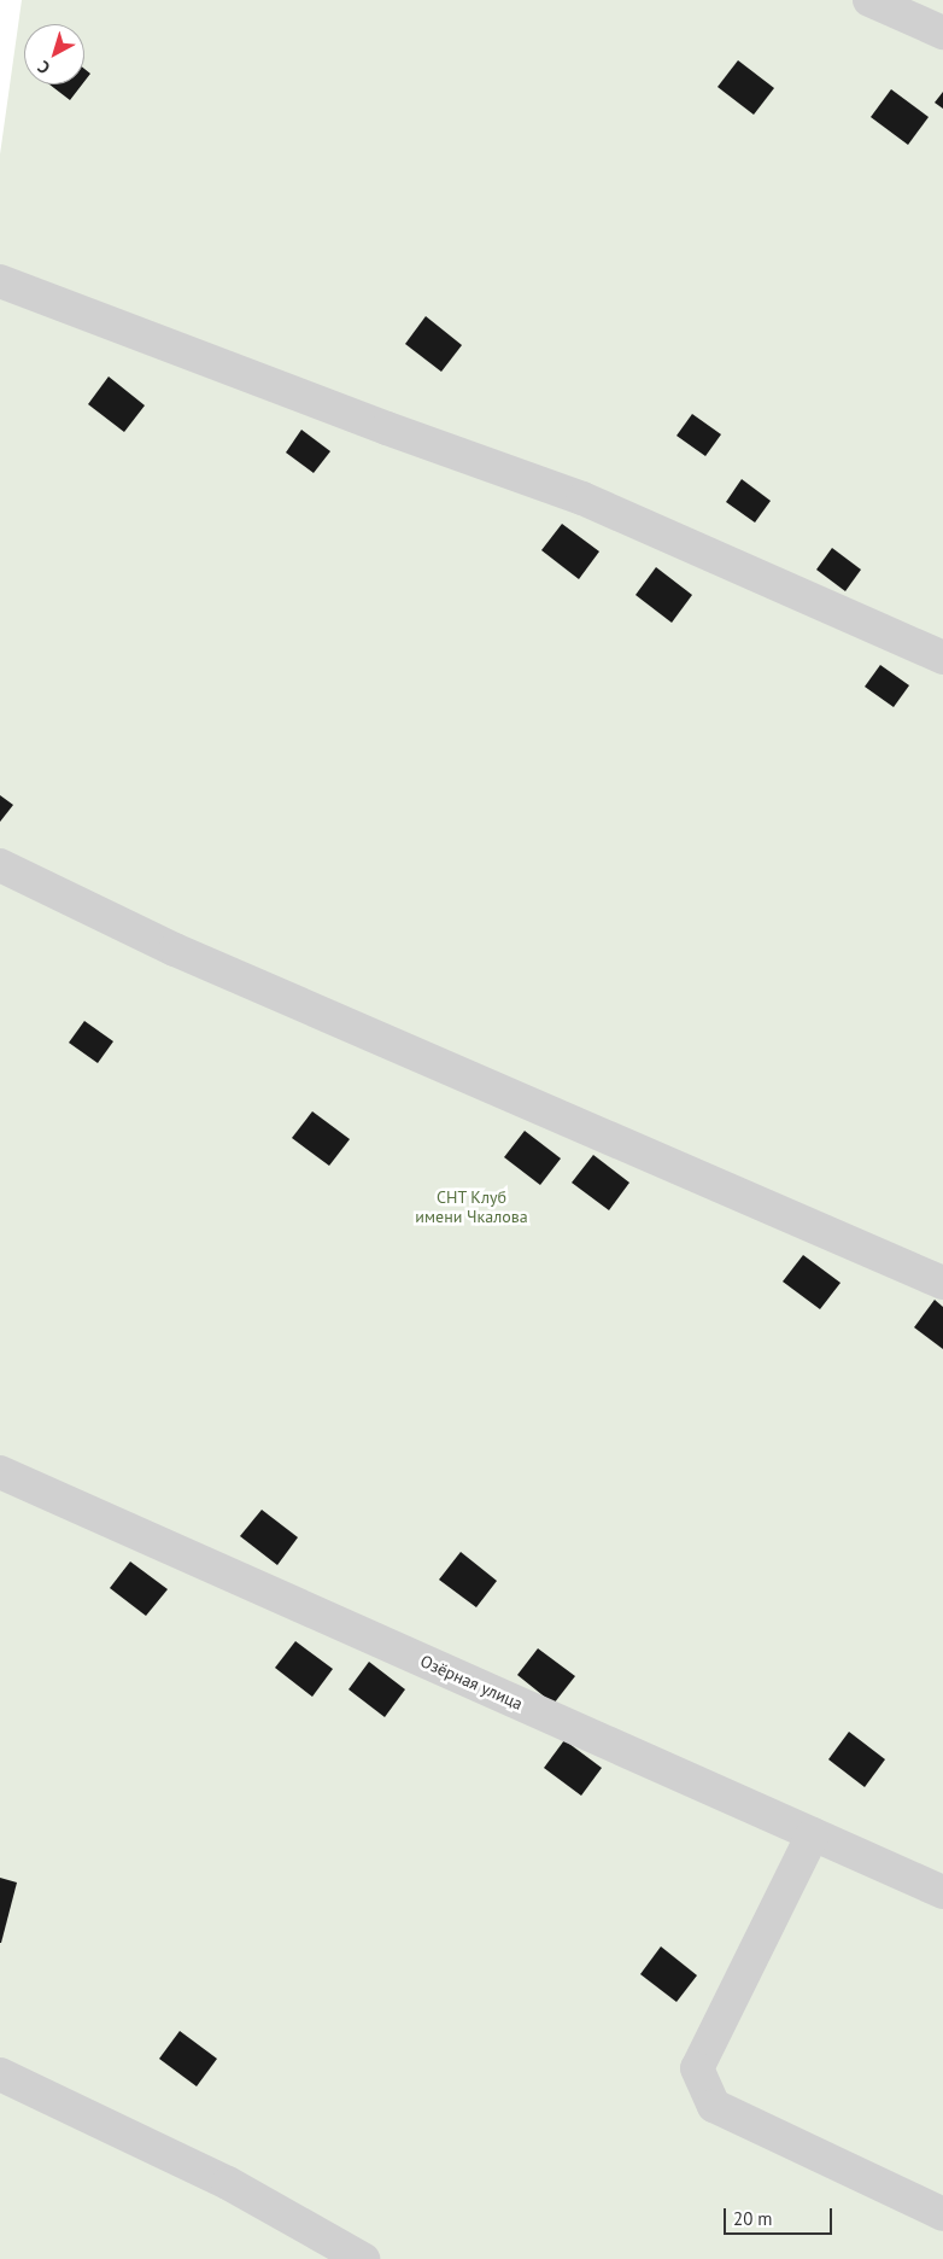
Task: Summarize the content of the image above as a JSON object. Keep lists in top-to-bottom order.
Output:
{
  "streets": {
    "lane": ["Озёрная улица"]
  },
  "parks": ["СНТ Клуб имени Чкалова"],
  "scale_bar": "20 m",
  "north": "bottom left"
}
